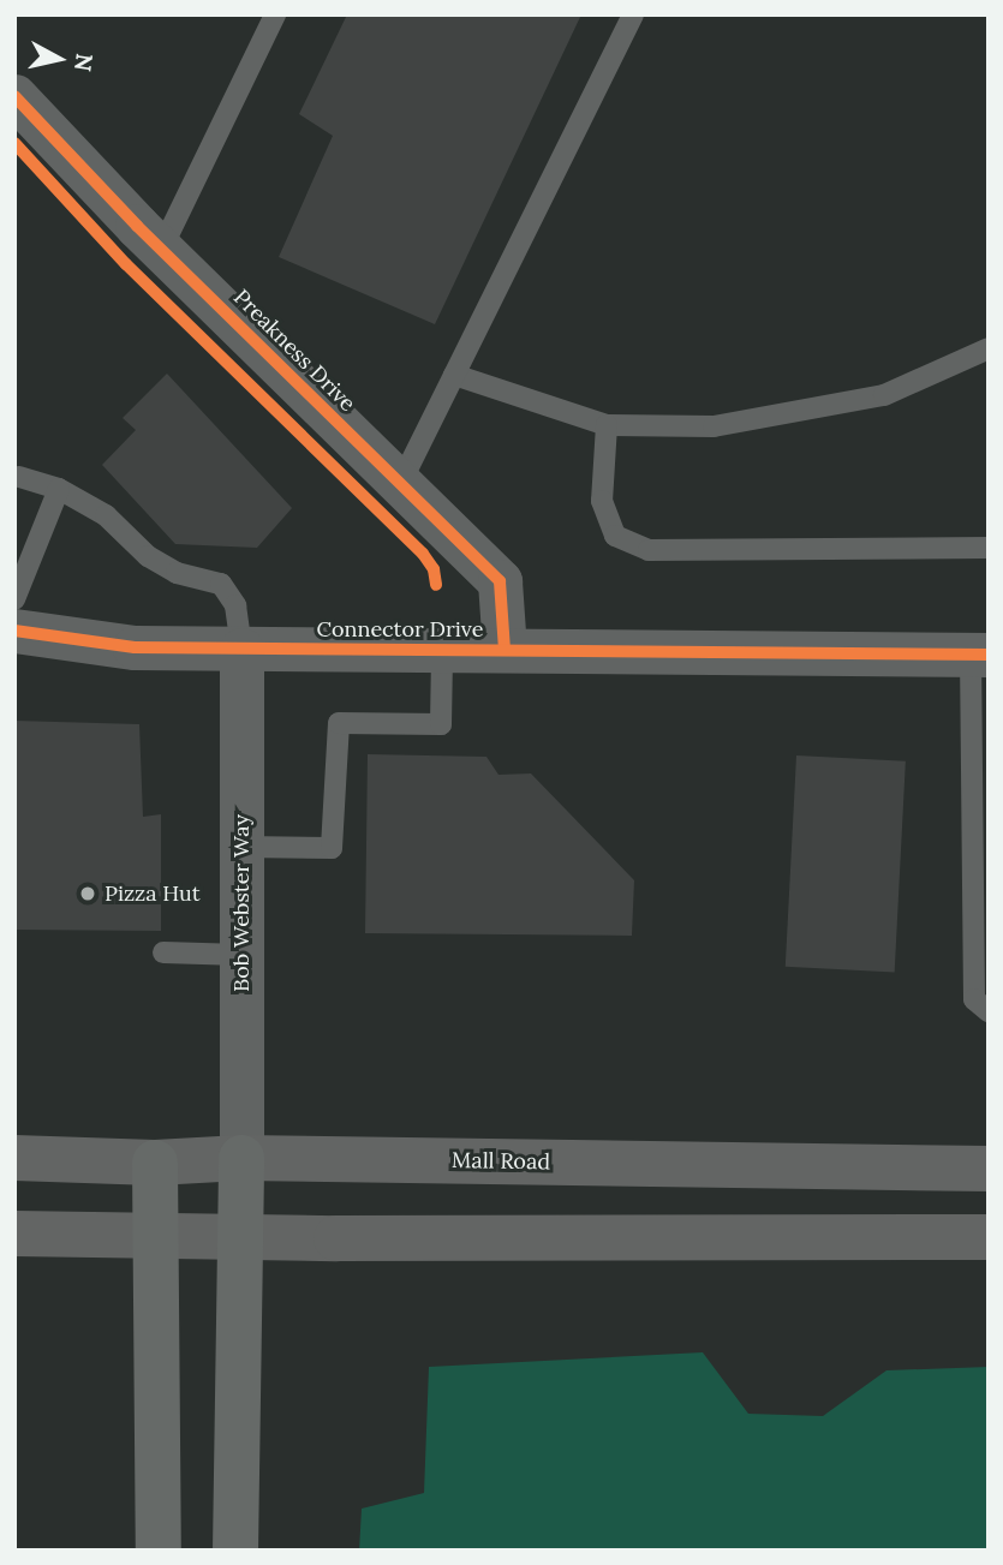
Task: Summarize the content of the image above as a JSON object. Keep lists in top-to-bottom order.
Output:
{
  "streets": {
    "main road": ["Mall Road"],
    "street": ["Preakness Drive", "Connector Drive", "Bob Webster Way"]
  },
  "crossings": [
    ["Preakness Drive", "Connector Drive"],
    ["Connector Drive", "Bob Webster Way"],
    ["Bob Webster Way", "Mall Road"]
  ],
  "places": ["Pizza Hut"],
  "north": "right"
}
